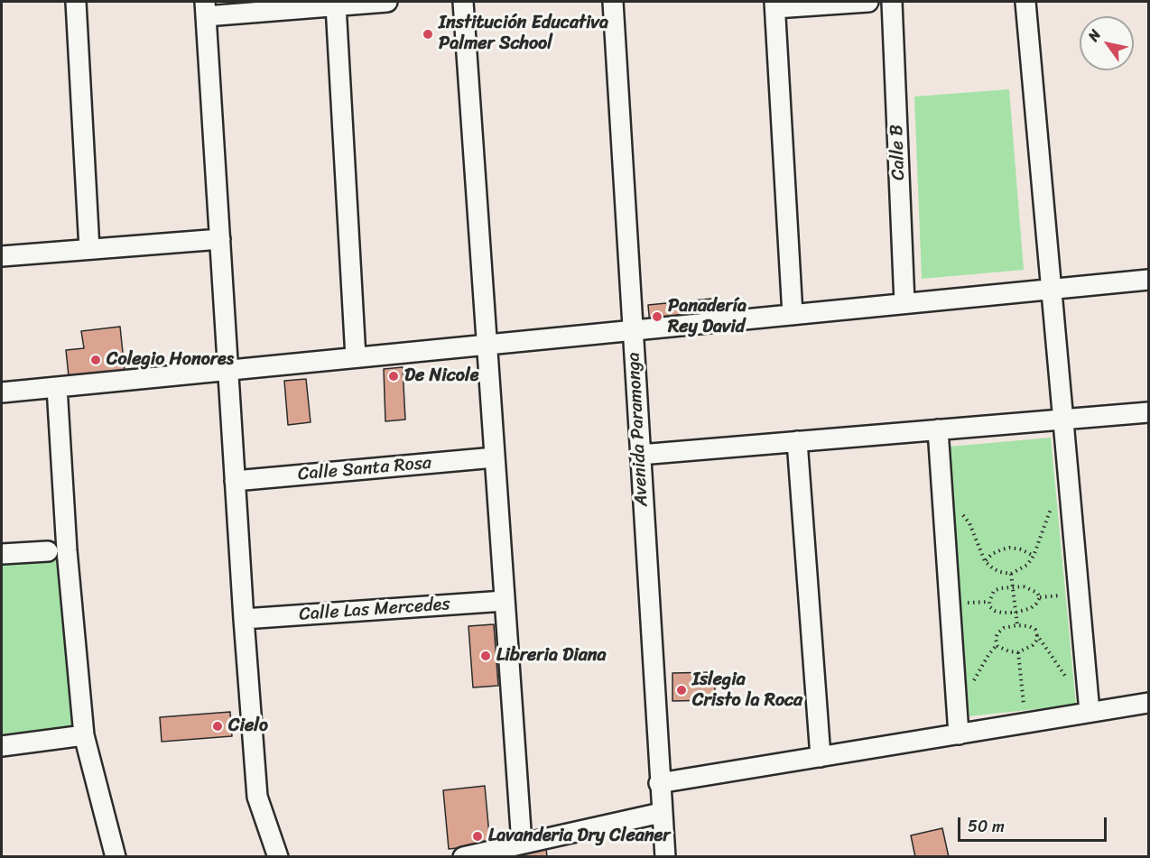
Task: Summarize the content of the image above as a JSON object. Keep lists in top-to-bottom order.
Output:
{
  "streets": {
    "street": [
      "Calle B",
      "Avenida Paramonga",
      "Calle Santa Rosa",
      "Calle Las Mercedes"
    ]
  },
  "places": [
    "Institución Educativa Palmer School",
    "Panadería Rey David",
    "Colegio Honores",
    "De Nicole",
    "Libreria Diana",
    "Islegia Cristo la Roca",
    "Cielo",
    "Lavanderia Dry Cleaner"
  ],
  "scale_bar": "50 m",
  "north": "top left"
}
